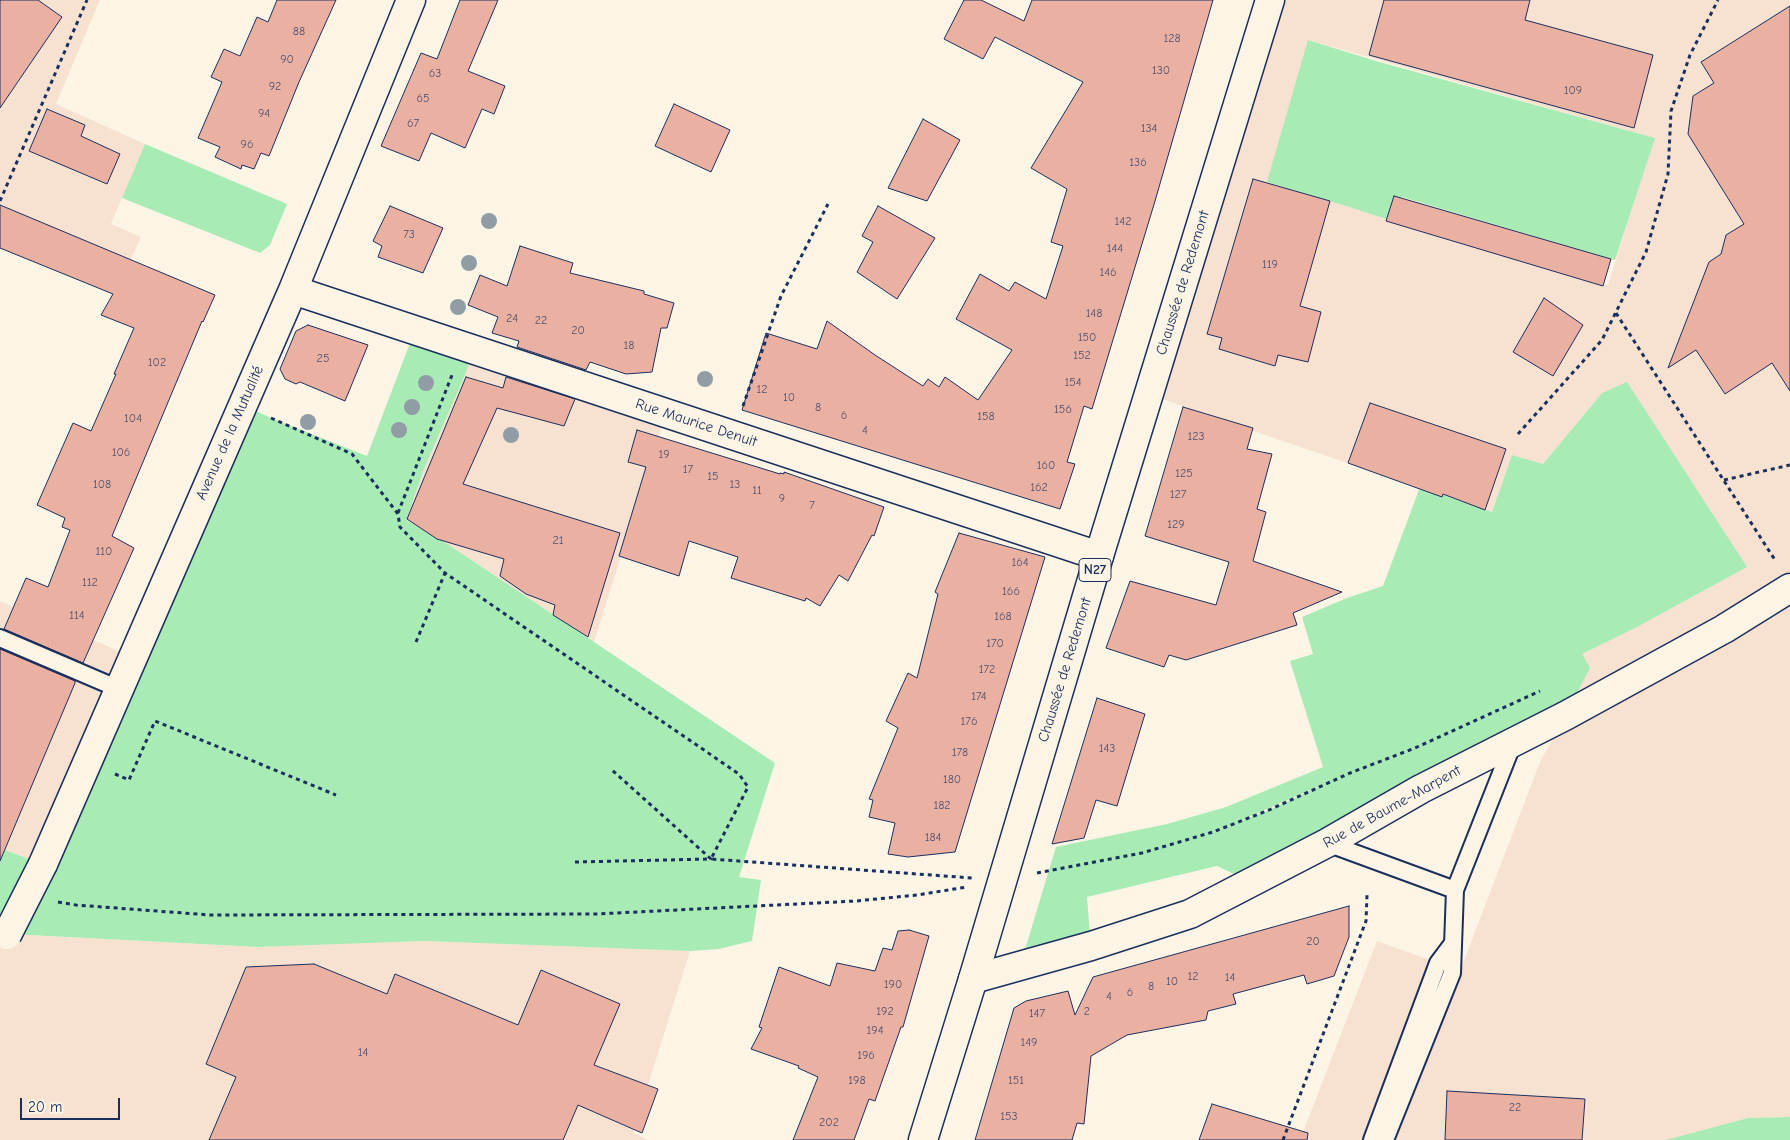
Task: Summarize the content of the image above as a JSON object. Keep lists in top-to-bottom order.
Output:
{
  "streets": {
    "street": [
      "Chaussée de Redemont",
      "Rue Maurice Denuit",
      "Avenue de la Mutualité",
      "N27",
      "Rue de Baume-Marpent"
    ]
  },
  "crossings": [
    ["Chaussée de Redemont", "Rue Maurice Denuit"],
    ["Chaussée de Redemont", "Rue de Baume-Marpent"],
    ["Rue Maurice Denuit", "Avenue de la Mutualité"]
  ],
  "house_numbers": [
    "88",
    "128",
    "90",
    "130",
    "63",
    "92",
    "109",
    "65",
    "94",
    "67",
    "134",
    "96",
    "136",
    "142",
    "73",
    "144",
    "119",
    "146",
    "148",
    "24",
    "22",
    "20",
    "150",
    "18",
    "152",
    "25",
    "102",
    "154",
    "12",
    "10",
    "8",
    "156",
    "6",
    "158",
    "104",
    "4",
    "123",
    "106",
    "19",
    "160",
    "17",
    "125",
    "15",
    "108",
    "13",
    "162",
    "11",
    "127",
    "9",
    "7",
    "129",
    "21",
    "110",
    "164",
    "112",
    "166",
    "114",
    "168",
    "170",
    "172",
    "174",
    "176",
    "143",
    "178",
    "180",
    "182",
    "184",
    "20",
    "12",
    "14",
    "10",
    "190",
    "8",
    "6",
    "4",
    "192",
    "2",
    "147",
    "194",
    "149",
    "14",
    "196",
    "198",
    "151",
    "22",
    "153",
    "202"
  ],
  "scale_bar": "20 m"
}
